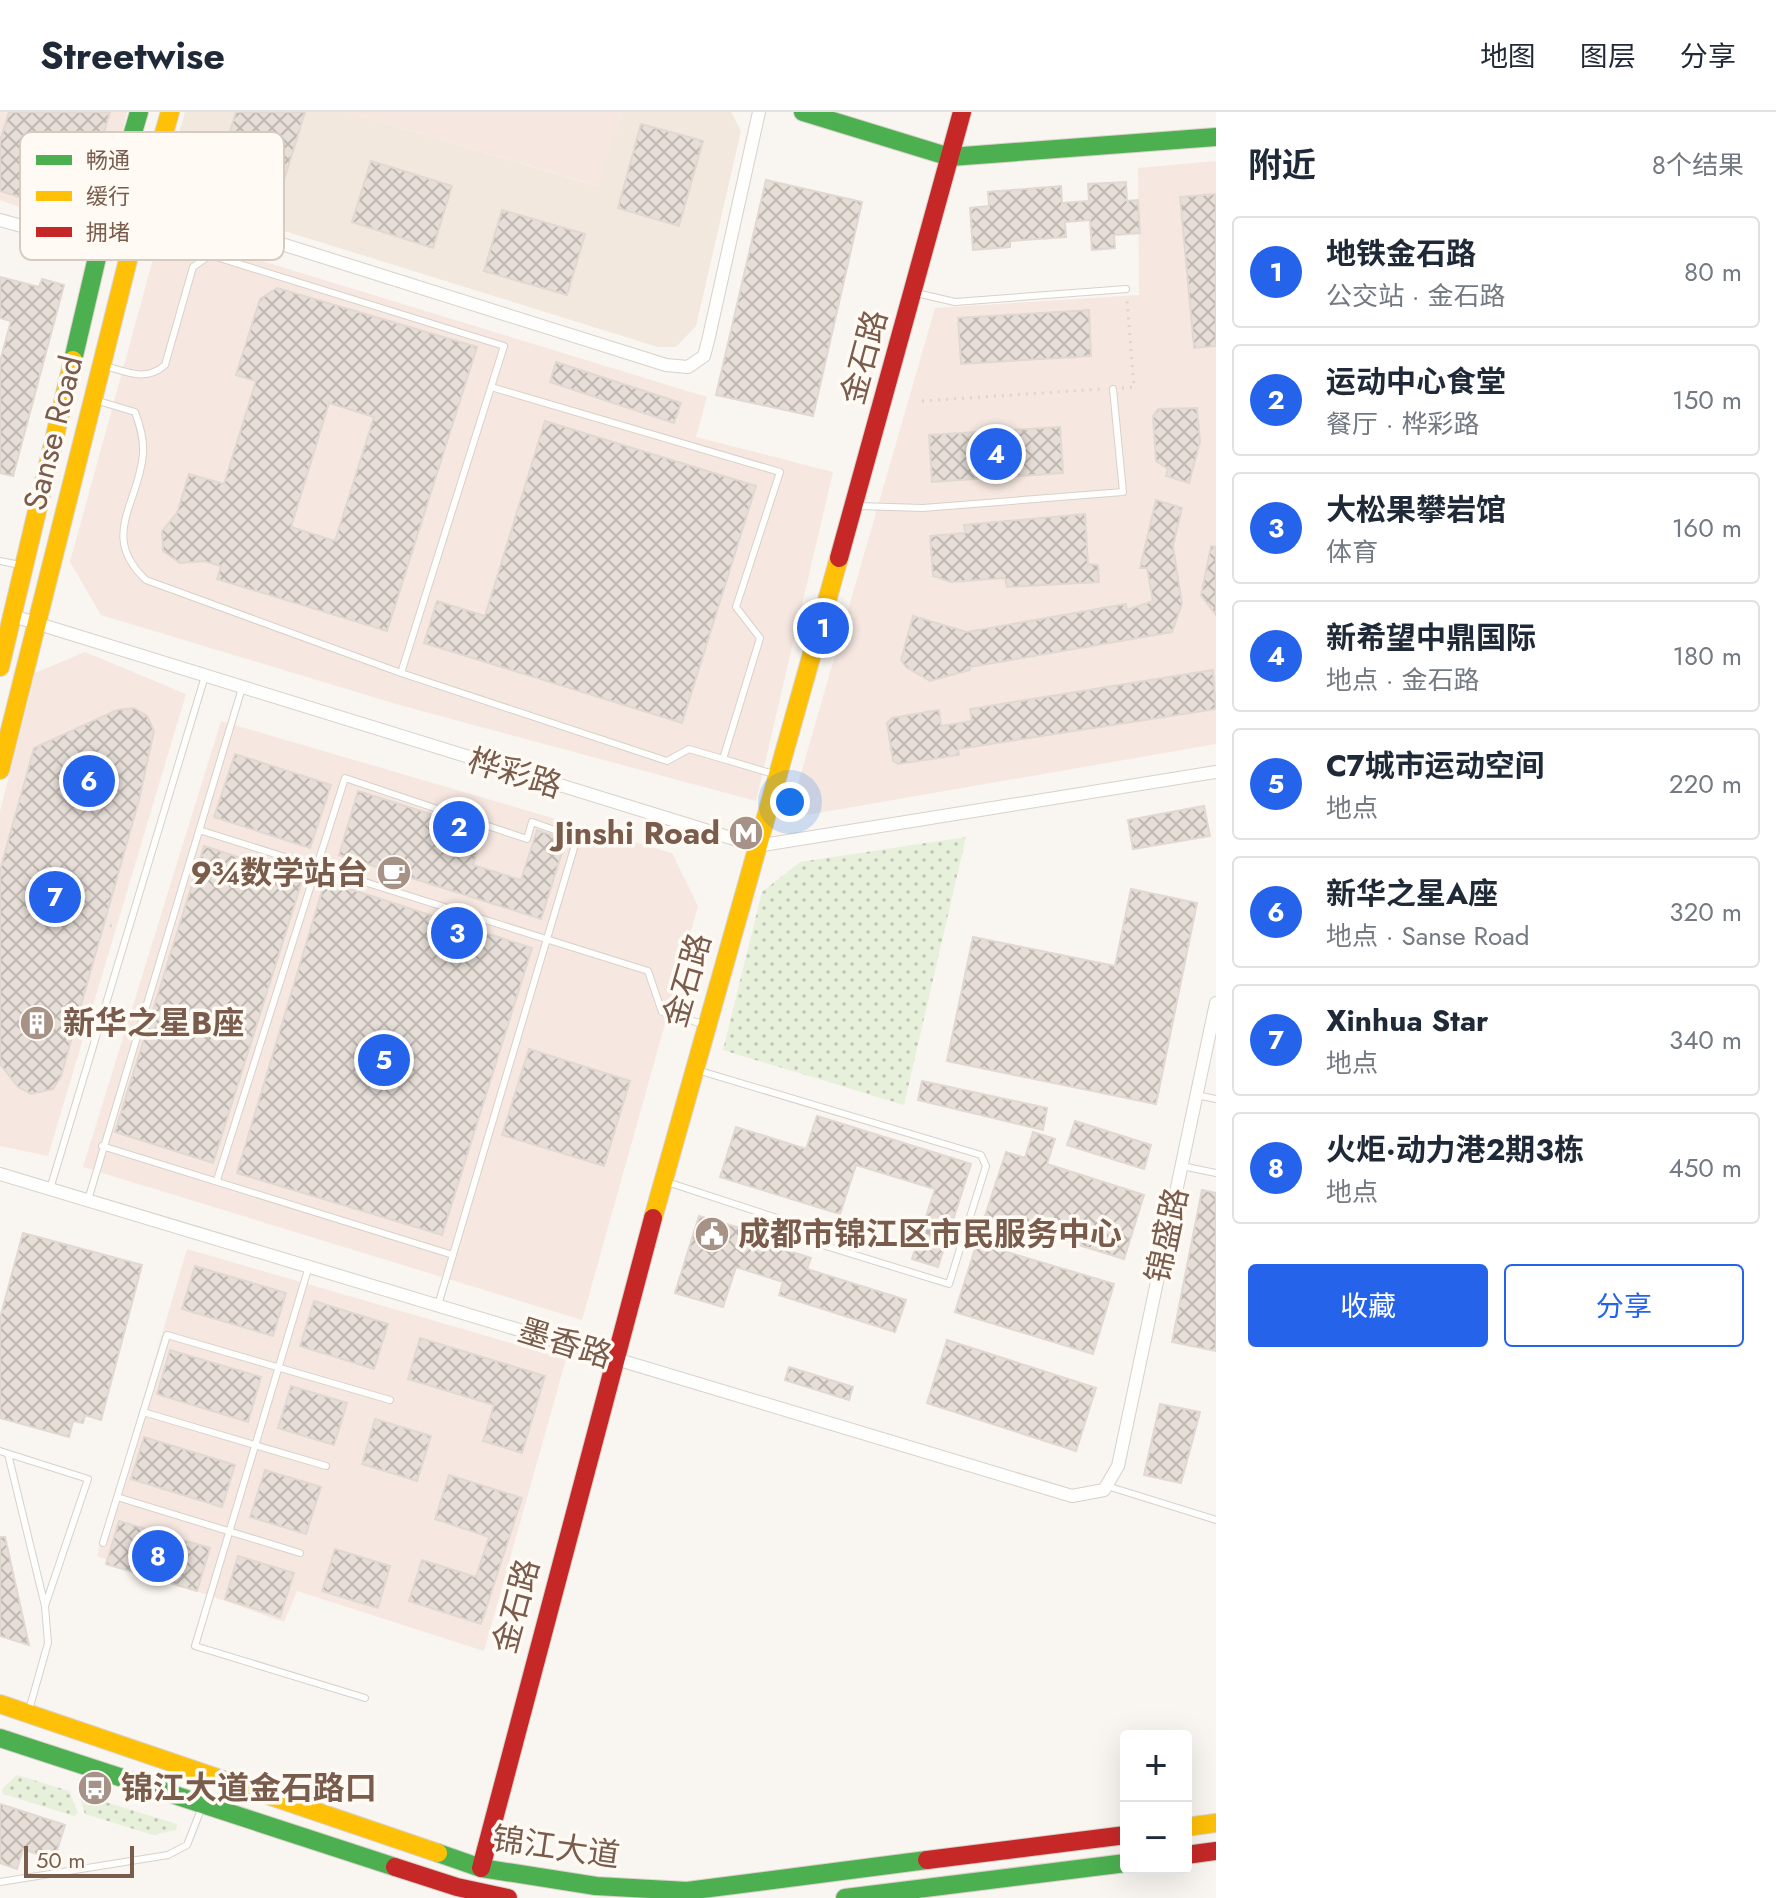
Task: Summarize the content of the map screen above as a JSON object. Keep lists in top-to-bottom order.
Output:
{
  "streets": {
    "street": [
      "金石路",
      "Sanse Road",
      "桦彩路",
      "锦盛路",
      "墨香路",
      "锦江大道"
    ]
  },
  "crossings": [
    ["金石路", "桦彩路"],
    ["金石路", "墨香路"],
    ["金石路", "锦江大道"],
    ["Sanse Road", "桦彩路"],
    ["锦盛路", "墨香路"]
  ],
  "places": {
    "metro station": ["Jinshi Road"],
    "cafe": ["9¾数学站台"],
    "building": ["新华之星B座"],
    "public building": ["成都市锦江区市民服务中心"],
    "bus stop": ["锦江大道金石路口"]
  },
  "legend": ["畅通", "缓行", "拥堵"],
  "scale_bar": "50 m",
  "page": {
    "header": "Streetwise",
    "nav": ["地图", "图层", "分享"],
    "heading": ["附近", "8个结果"],
    "list": [
      {
        "mark": "1",
        "name": "地铁金石路",
        "note": "公交站 · 金石路",
        "value": "80 m"
      },
      {
        "mark": "2",
        "name": "运动中心食堂",
        "note": "餐厅 · 桦彩路",
        "value": "150 m"
      },
      {
        "mark": "3",
        "name": "大松果攀岩馆",
        "note": "体育",
        "value": "160 m"
      },
      {
        "mark": "4",
        "name": "新希望中鼎国际",
        "note": "地点 · 金石路",
        "value": "180 m"
      },
      {
        "mark": "5",
        "name": "C7城市运动空间",
        "note": "地点",
        "value": "220 m"
      },
      {
        "mark": "6",
        "name": "新华之星A座",
        "note": "地点 · Sanse Road",
        "value": "320 m"
      },
      {
        "mark": "7",
        "name": "Xinhua Star",
        "note": "地点",
        "value": "340 m"
      },
      {
        "mark": "8",
        "name": "火炬·动力港2期3栋",
        "note": "地点",
        "value": "450 m"
      }
    ],
    "pins": [
      "4",
      "1",
      "6",
      "2",
      "7",
      "3",
      "5",
      "8"
    ],
    "buttons": ["收藏", "分享"],
    "map_buttons": ["+", "−"],
    "scale": "50 m"
  }
}
